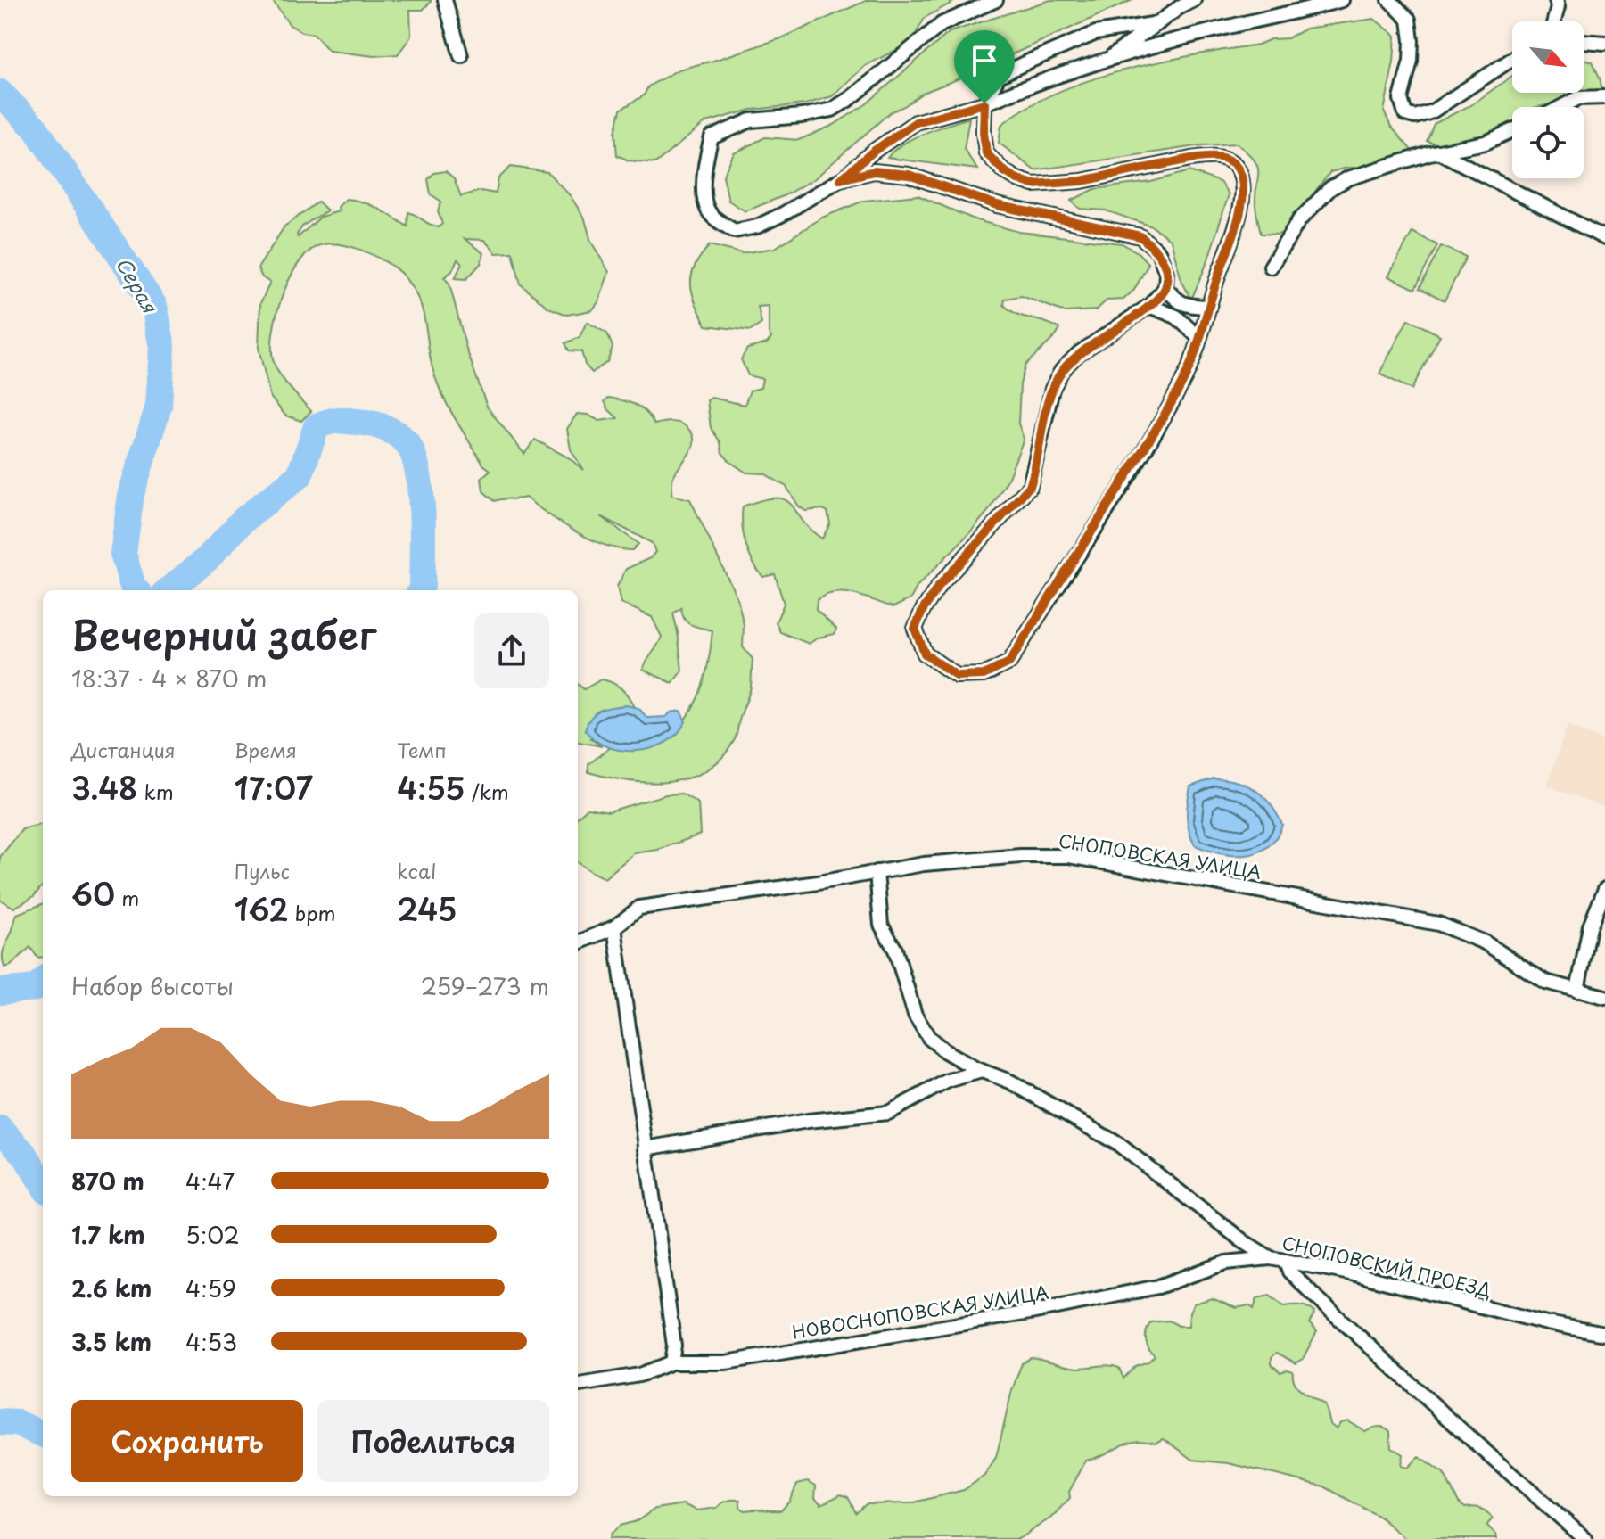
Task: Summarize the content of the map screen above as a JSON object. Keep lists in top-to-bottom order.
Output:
{
  "streets": {
    "street": ["СНОПОВСКАЯ УЛИЦА", "СНОПОВСКИЙ ПРОЕЗД", "НОВОСНОПОВСКАЯ УЛИЦА"]
  },
  "crossings": [
    ["СНОПОВСКАЯ УЛИЦА", "СНОПОВСКИЙ ПРОЕЗД"],
    ["СНОПОВСКИЙ ПРОЕЗД", "НОВОСНОПОВСКАЯ УЛИЦА"]
  ],
  "water": ["Серая"],
  "north": "bottom right",
  "page": {
    "heading": ["Вечерний забег", "18:37 · 4 × 870 m"],
    "stats": [
      ["Дистанция", "3.48 km"],
      ["Время", "17:07"],
      ["Темп", "4:55 /km"],
      ["60 m"],
      ["Пульс", "162 bpm"],
      ["kcal", "245"]
    ],
    "chart": ["Набор высоты", "259–273 m"],
    "list": [
      {
        "name": "870 m",
        "note": "4:47"
      },
      {
        "name": "1.7 km",
        "note": "5:02"
      },
      {
        "name": "2.6 km",
        "note": "4:59"
      },
      {
        "name": "3.5 km",
        "note": "4:53"
      }
    ],
    "buttons": ["Сохранить", "Поделиться"]
  }
}
